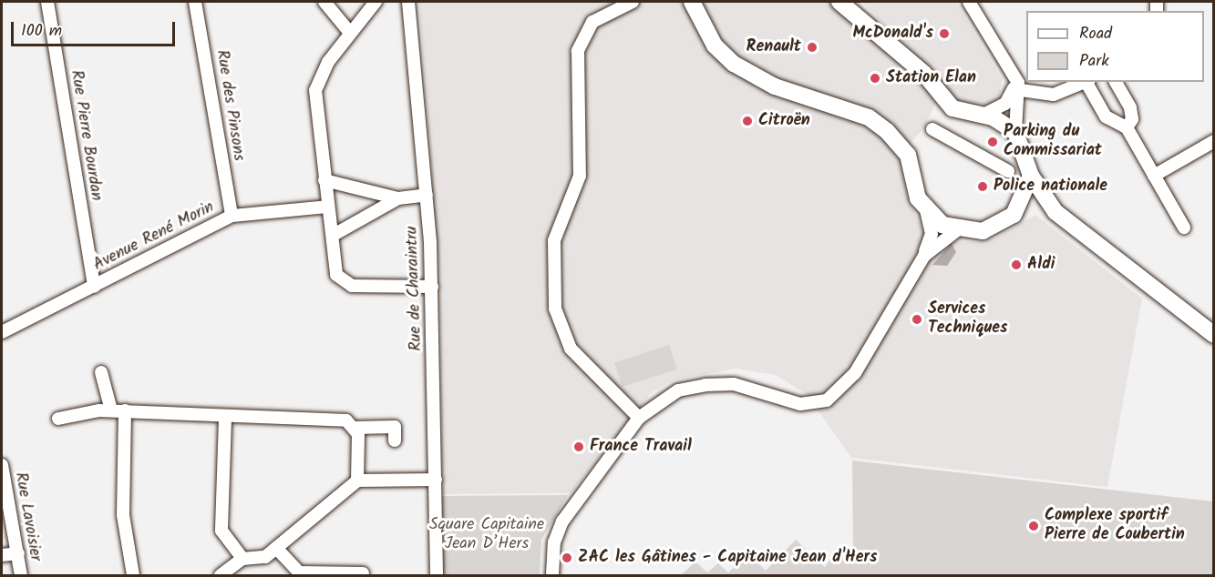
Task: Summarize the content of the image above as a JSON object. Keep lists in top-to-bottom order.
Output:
{
  "streets": {
    "street": [
      "Rue des Pinsons",
      "Rue Pierre Bourdan",
      "Avenue René Morin",
      "Rue de Charaintru",
      "Rue Lavoisier"
    ]
  },
  "crossings": [
    ["Rue des Pinsons", "Avenue René Morin"],
    ["Rue Pierre Bourdan", "Avenue René Morin"]
  ],
  "parks": ["Square Capitaine Jean D’Hers"],
  "places": [
    "McDonald's",
    "Renault",
    "Station Elan",
    "Citroën",
    "Parking du Commissariat",
    "Police nationale",
    "Aldi",
    "Services Techniques",
    "France Travail",
    "Complexe sportif Pierre de Coubertin",
    "ZAC les Gâtines - Capitaine Jean d'Hers"
  ],
  "legend": ["Road", "Park"],
  "scale_bar": "100 m"
}
